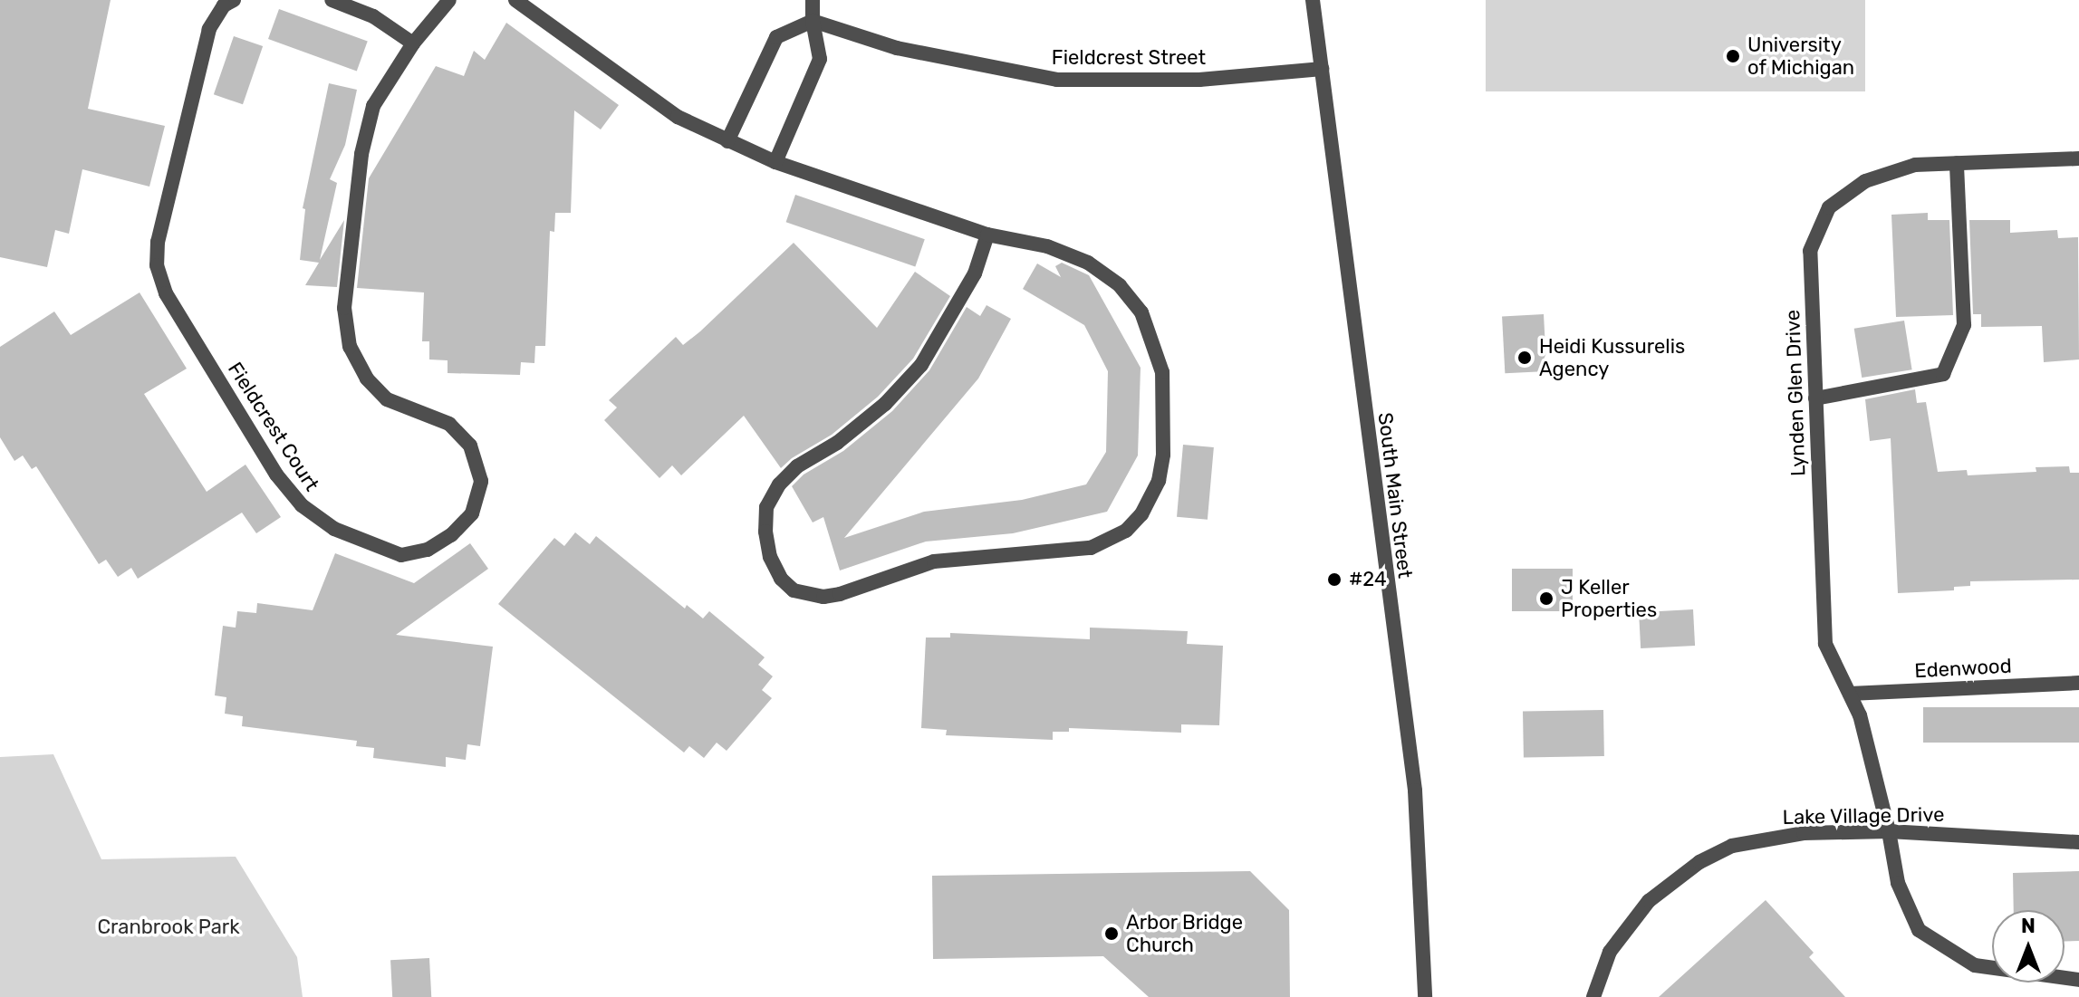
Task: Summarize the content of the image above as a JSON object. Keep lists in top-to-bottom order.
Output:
{
  "streets": {
    "street": [
      "Fieldcrest Street",
      "Lynden Glen Drive",
      "Fieldcrest Court",
      "South Main Street",
      "Edenwood",
      "Lake Village Drive"
    ]
  },
  "crossings": [
    ["Fieldcrest Street", "South Main Street"],
    ["Lynden Glen Drive", "Edenwood"],
    ["Lynden Glen Drive", "Lake Village Drive"]
  ],
  "parks": ["Cranbrook Park"],
  "places": [
    "University of Michigan",
    "Heidi Kussurelis Agency",
    "#24",
    "J Keller Properties",
    "Arbor Bridge Church"
  ],
  "north": "top"
}
